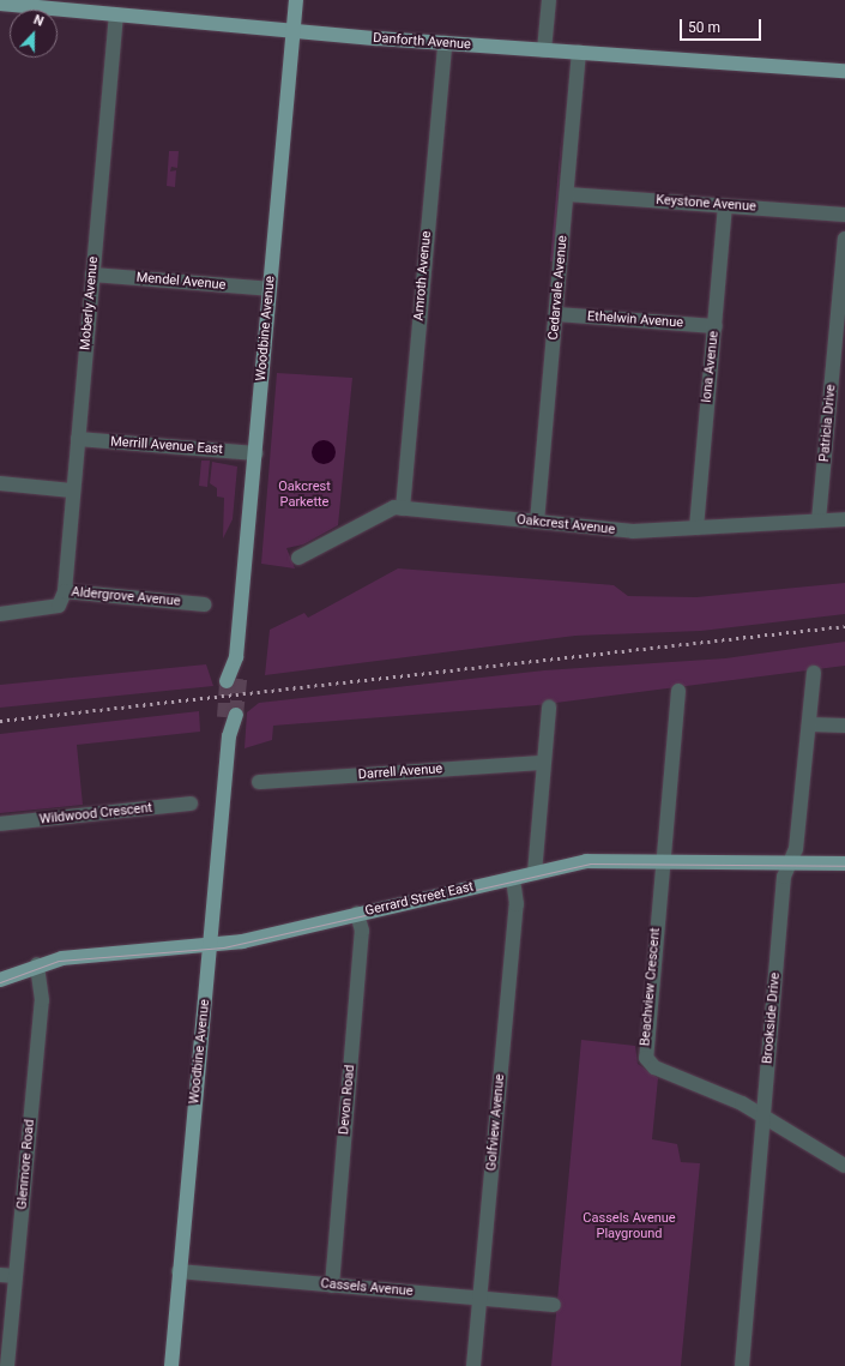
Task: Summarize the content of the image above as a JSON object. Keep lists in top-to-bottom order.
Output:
{
  "streets": {
    "main road": ["Danforth Avenue", "Woodbine Avenue", "Gerrard Street East"],
    "street": [
      "Keystone Avenue",
      "Amroth Avenue",
      "Mendel Avenue",
      "Cedarvale Avenue",
      "Moberly Avenue",
      "Ethelwin Avenue",
      "Iona Avenue",
      "Patricia Drive",
      "Merrill Avenue East",
      "Oakcrest Avenue",
      "Aldergrove Avenue",
      "Darrell Avenue",
      "Wildwood Crescent",
      "Beachview Crescent",
      "Brookside Drive",
      "Devon Road",
      "Golfview Avenue",
      "Glenmore Road",
      "Cassels Avenue"
    ]
  },
  "crossings": [
    ["Danforth Avenue", "Amroth Avenue"],
    ["Danforth Avenue", "Cedarvale Avenue"],
    ["Danforth Avenue", "Moberly Avenue"],
    ["Danforth Avenue", "Woodbine Avenue"],
    ["Keystone Avenue", "Cedarvale Avenue"],
    ["Keystone Avenue", "Iona Avenue"],
    ["Amroth Avenue", "Oakcrest Avenue"],
    ["Mendel Avenue", "Moberly Avenue"],
    ["Mendel Avenue", "Woodbine Avenue"],
    ["Cedarvale Avenue", "Ethelwin Avenue"],
    ["Cedarvale Avenue", "Oakcrest Avenue"],
    ["Moberly Avenue", "Merrill Avenue East"],
    ["Moberly Avenue", "Aldergrove Avenue"],
    ["Ethelwin Avenue", "Iona Avenue"],
    ["Woodbine Avenue", "Merrill Avenue East"],
    ["Woodbine Avenue", "Gerrard Street East"],
    ["Woodbine Avenue", "Cassels Avenue"],
    ["Iona Avenue", "Oakcrest Avenue"],
    ["Patricia Drive", "Oakcrest Avenue"],
    ["Gerrard Street East", "Beachview Crescent"],
    ["Gerrard Street East", "Brookside Drive"],
    ["Gerrard Street East", "Devon Road"],
    ["Gerrard Street East", "Golfview Avenue"],
    ["Gerrard Street East", "Glenmore Road"],
    ["Beachview Crescent", "Brookside Drive"],
    ["Devon Road", "Cassels Avenue"],
    ["Golfview Avenue", "Cassels Avenue"]
  ],
  "parks": ["Oakcrest Parkette", "Cassels Avenue Playground"],
  "scale_bar": "50 m",
  "north": "top"
}
